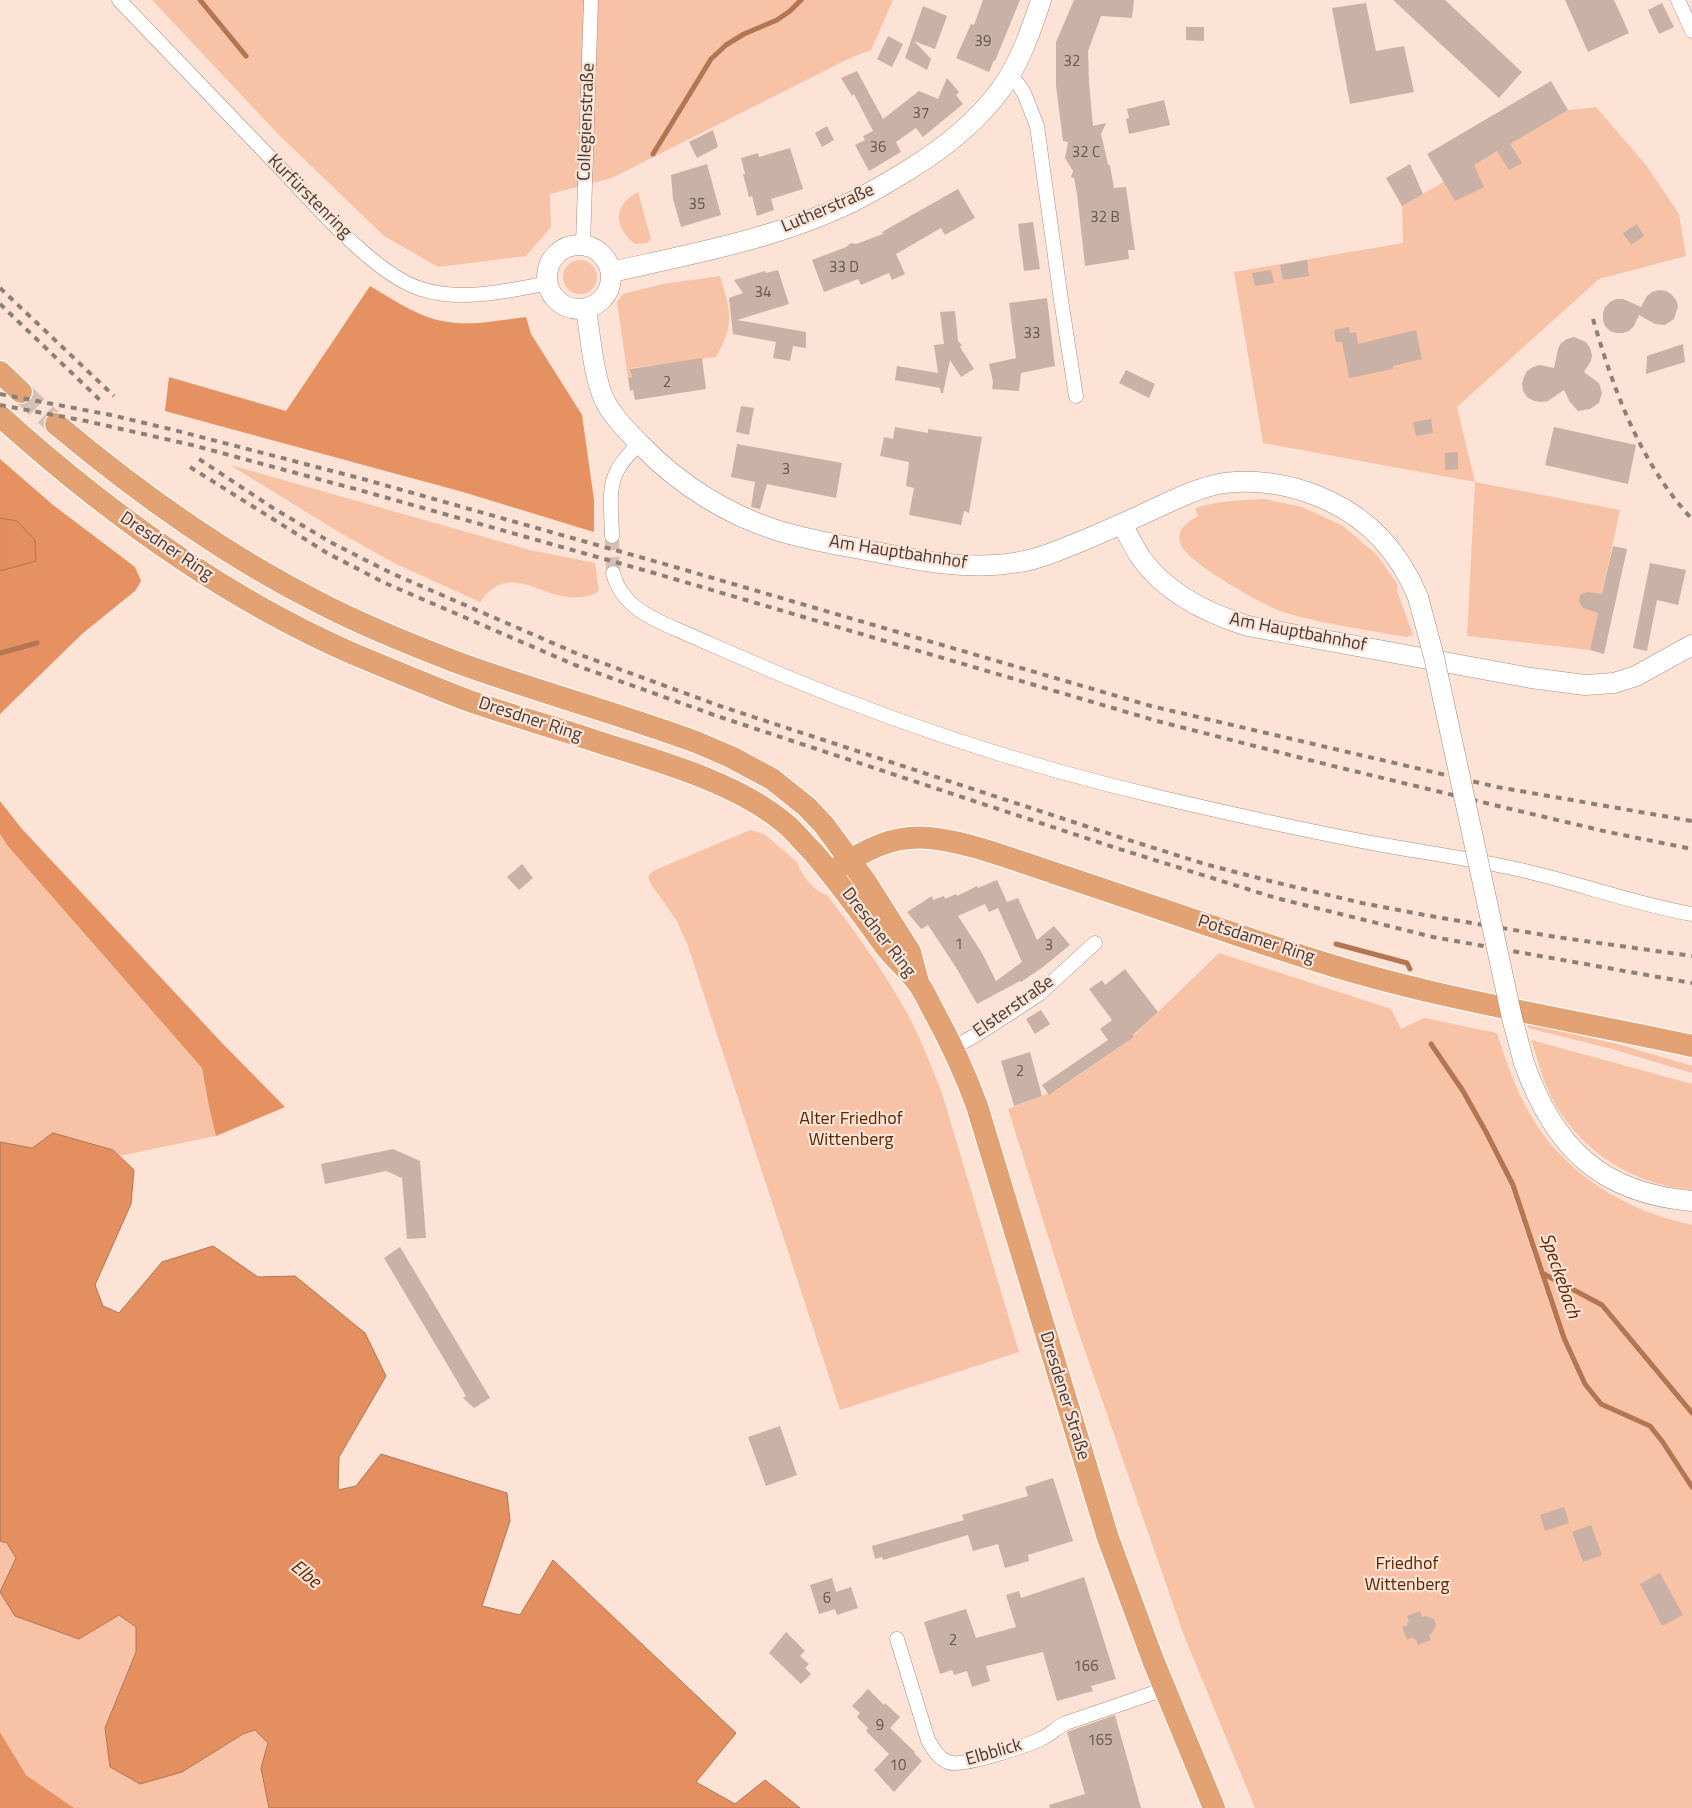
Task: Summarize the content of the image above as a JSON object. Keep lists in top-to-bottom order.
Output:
{
  "streets": {
    "main road": ["Dresdner Ring", "Potsdamer Ring", "Dresdener Straße"],
    "street": [
      "Collegienstraße",
      "Kurfürstenring",
      "Lutherstraße",
      "Am Hauptbahnhof",
      "Elsterstraße",
      "Elbblick"
    ]
  },
  "crossings": [
    ["Collegienstraße", "Kurfürstenring"],
    ["Collegienstraße", "Lutherstraße"],
    ["Collegienstraße", "Am Hauptbahnhof"],
    ["Kurfürstenring", "Lutherstraße"],
    ["Kurfürstenring", "Am Hauptbahnhof"],
    ["Lutherstraße", "Am Hauptbahnhof"],
    ["Dresdner Ring", "Potsdamer Ring"],
    ["Dresdner Ring", "Dresdener Straße"],
    ["Elsterstraße", "Dresdener Straße"],
    ["Dresdener Straße", "Elbblick"]
  ],
  "water": ["Speckebach", "Elbe"],
  "parks": ["Alter Friedhof Wittenberg", "Friedhof Wittenberg"],
  "house_numbers": [
    "39",
    "32",
    "37",
    "36",
    "32 C",
    "35",
    "32 B",
    "33 D",
    "34",
    "33",
    "2",
    "3",
    "1",
    "3",
    "2",
    "6",
    "2",
    "166",
    "9",
    "165",
    "10"
  ]
}
